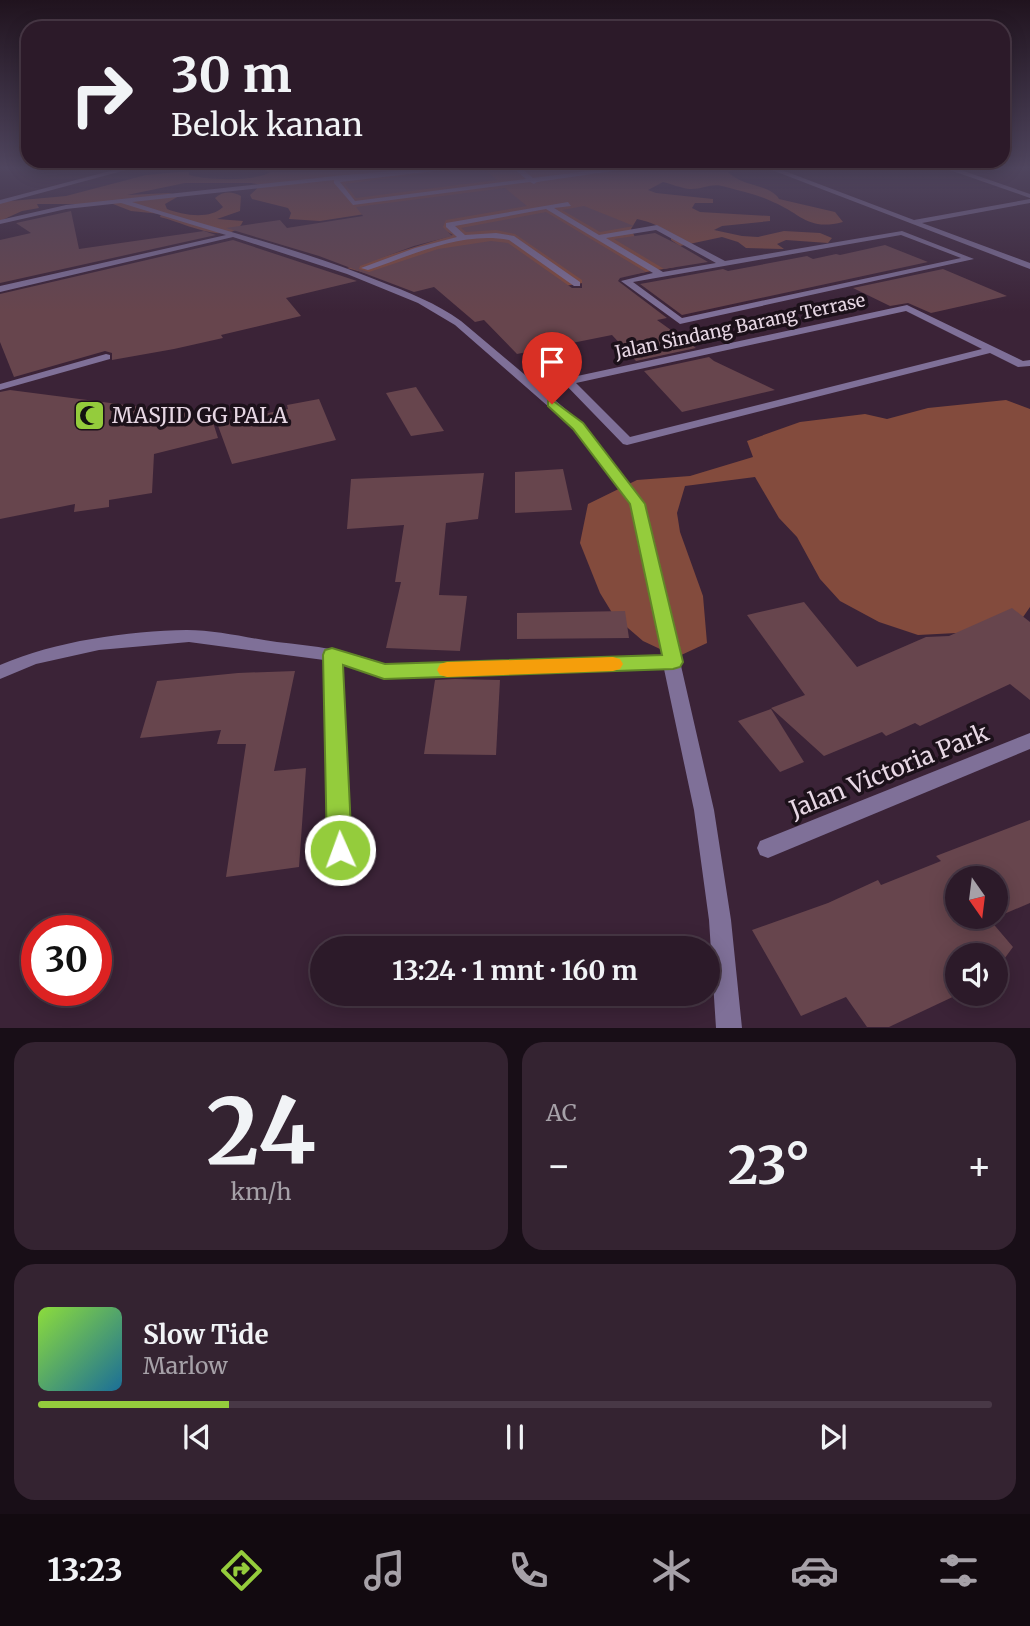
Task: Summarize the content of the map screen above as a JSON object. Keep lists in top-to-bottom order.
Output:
{
  "streets": {
    "street": ["Jalan Sindang Barang Terrase", "Jalan Victoria Park"]
  },
  "places": {
    "mosque": ["MASJID GG PALA"]
  },
  "north": "bottom",
  "page": {
    "turn": ["30 m", "Belok kanan"],
    "limit": "30",
    "trip": "13:24 · 1 mnt · 160 m",
    "tile": [
      ["24", "km/h"],
      "AC"
    ],
    "heat": ["−", "23°", "+"],
    "song": ["Slow Tide", "Marlow"],
    "tabs": "13:23"
  }
}
